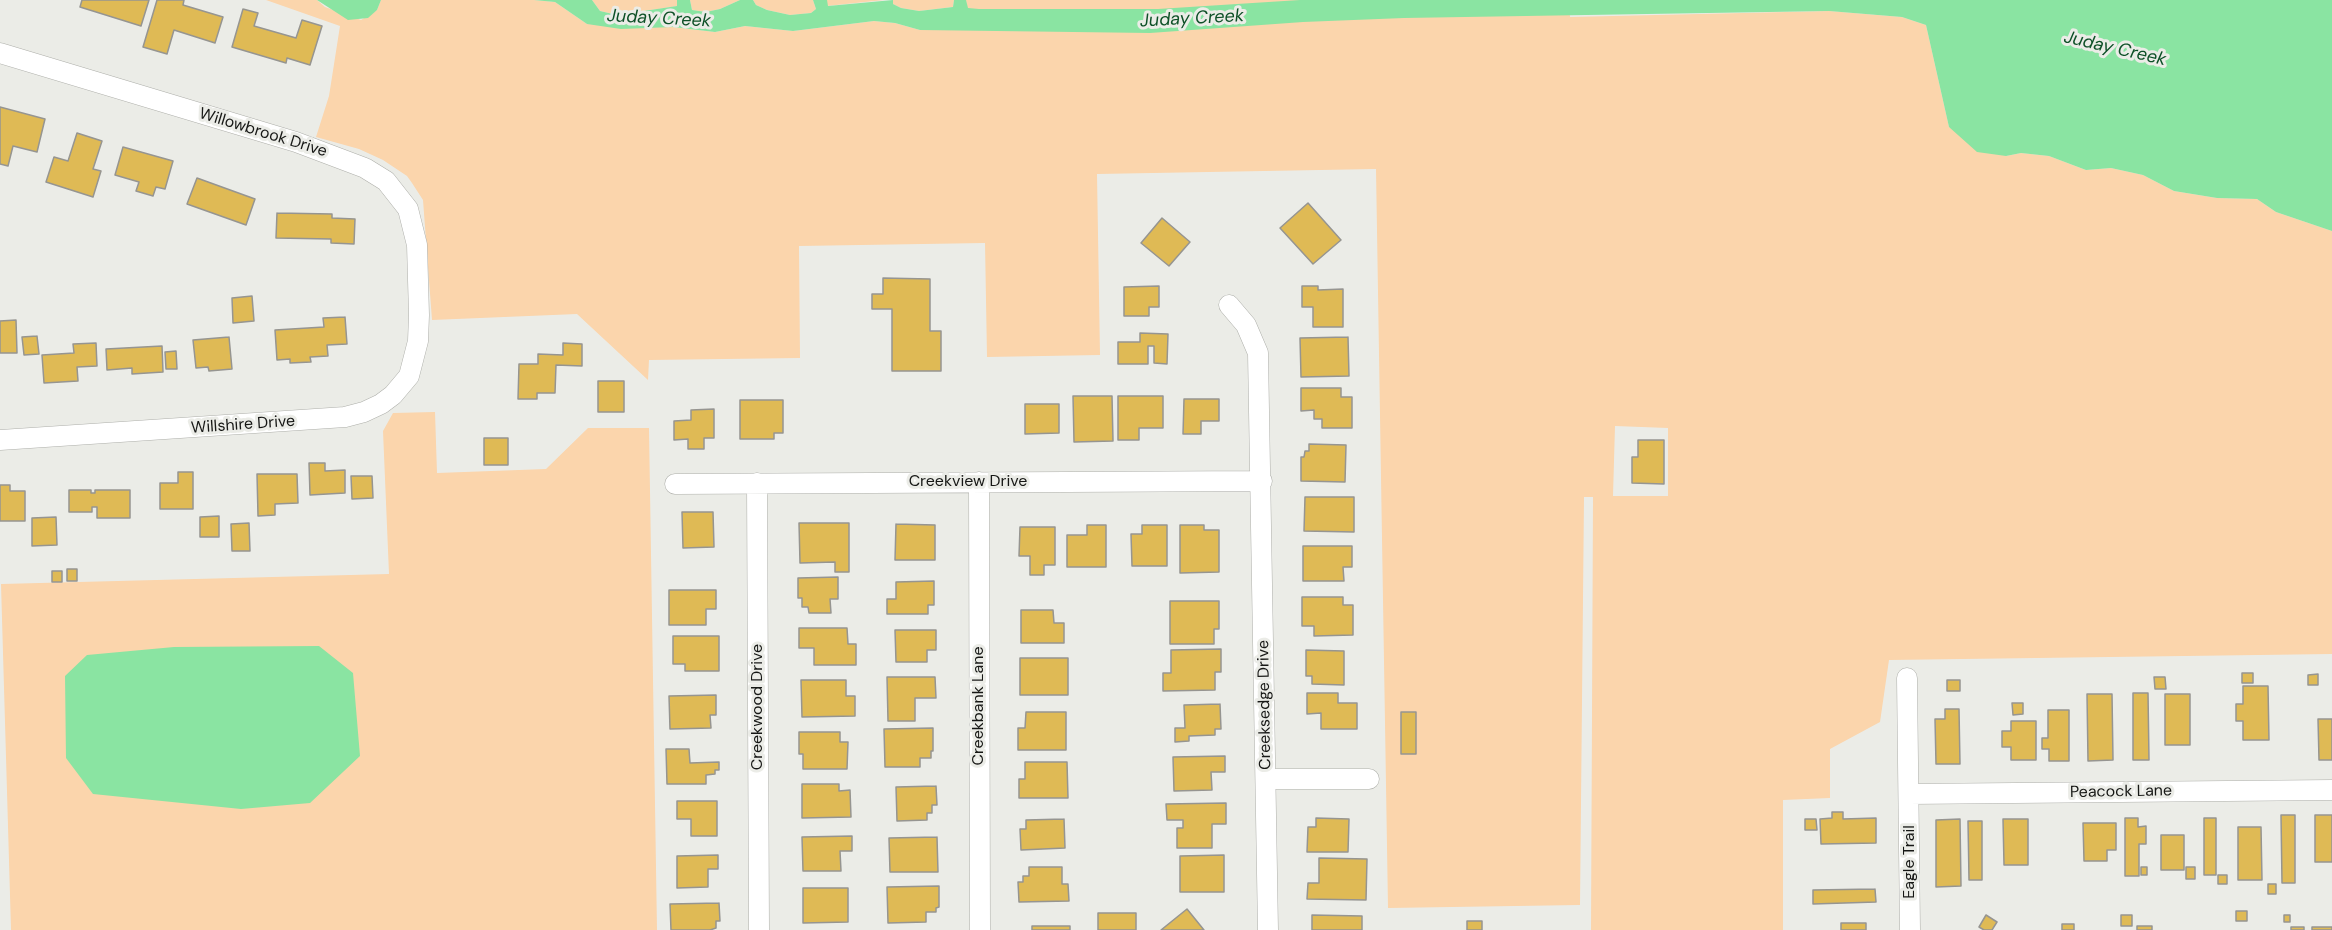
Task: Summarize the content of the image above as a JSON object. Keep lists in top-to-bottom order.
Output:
{
  "streets": {
    "street": [
      "Willowbrook Drive",
      "Willshire Drive",
      "Creekview Drive",
      "Creeksedge Drive",
      "Creekbank Lane",
      "Creekwood Drive",
      "Peacock Lane",
      "Eagle Trail"
    ]
  },
  "crossings": [
    ["Willowbrook Drive", "Willshire Drive"],
    ["Creekview Drive", "Creeksedge Drive"],
    ["Creekview Drive", "Creekbank Lane"],
    ["Creekview Drive", "Creekwood Drive"],
    ["Peacock Lane", "Eagle Trail"]
  ],
  "water": ["Juday Creek"]
}
